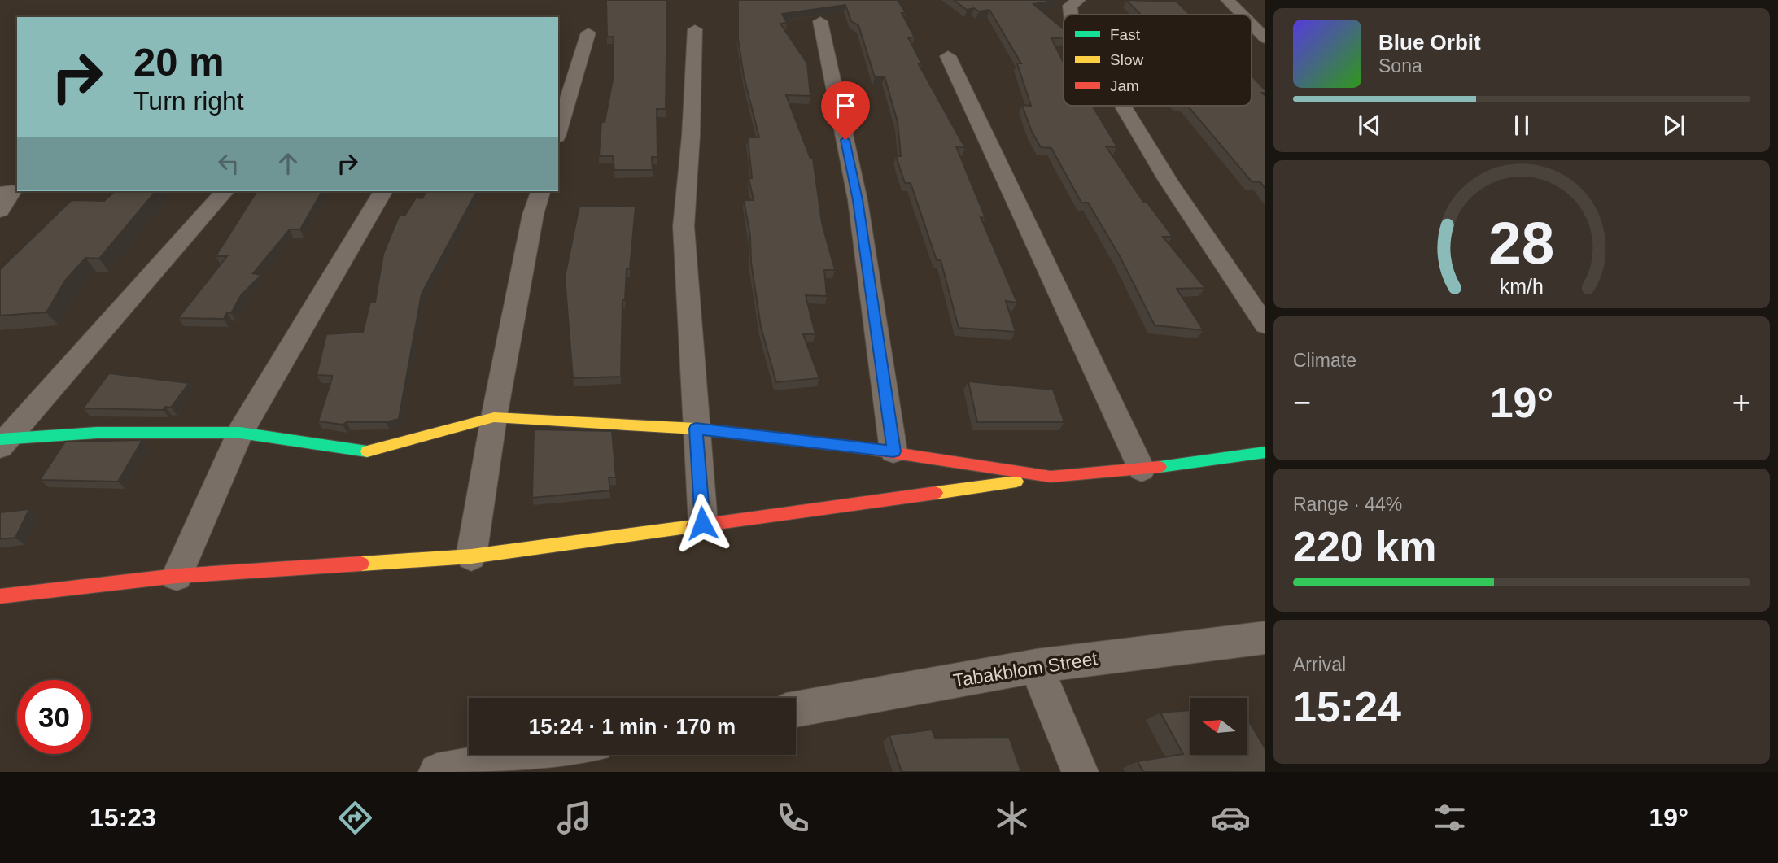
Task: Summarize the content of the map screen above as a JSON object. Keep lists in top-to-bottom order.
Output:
{
  "streets": {
    "street": ["Tabakblom Street"]
  },
  "legend": ["Fast", "Slow", "Jam"],
  "north": "left",
  "page": {
    "turn": ["20 m", "Turn right"],
    "song": ["Blue Orbit", "Sona"],
    "tile": [
      "Climate",
      ["Range · 44%", "220 km"],
      ["Arrival", "15:24"]
    ],
    "heat": ["−", "19°", "+"],
    "limit": "30",
    "trip": "15:24 · 1 min · 170 m",
    "tabs": ["15:23", "19°"],
    "gauge": ["28", "km/h"]
  }
}
